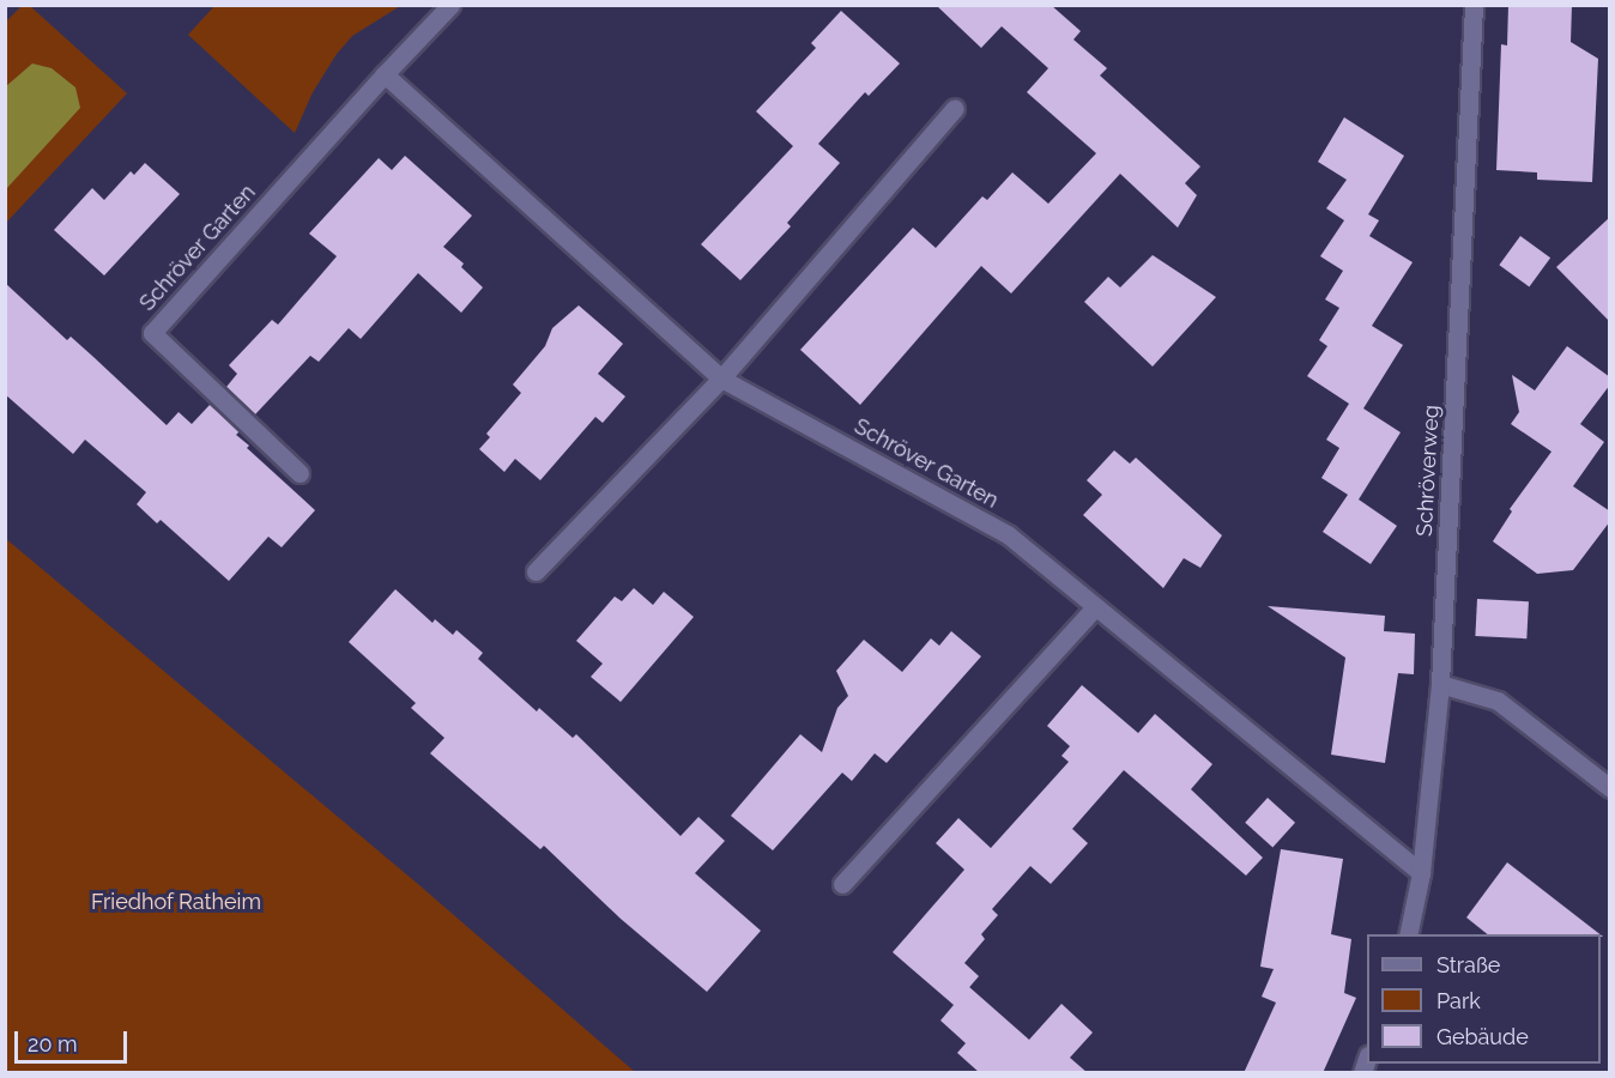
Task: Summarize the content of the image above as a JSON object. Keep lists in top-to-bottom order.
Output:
{
  "streets": {
    "street": ["Schröver Garten", "Schröverweg"]
  },
  "crossings": [
    ["Schröver Garten", "Schröverweg"]
  ],
  "parks": ["Friedhof Ratheim"],
  "legend": ["Straße", "Park", "Gebäude"],
  "scale_bar": "20 m"
}
